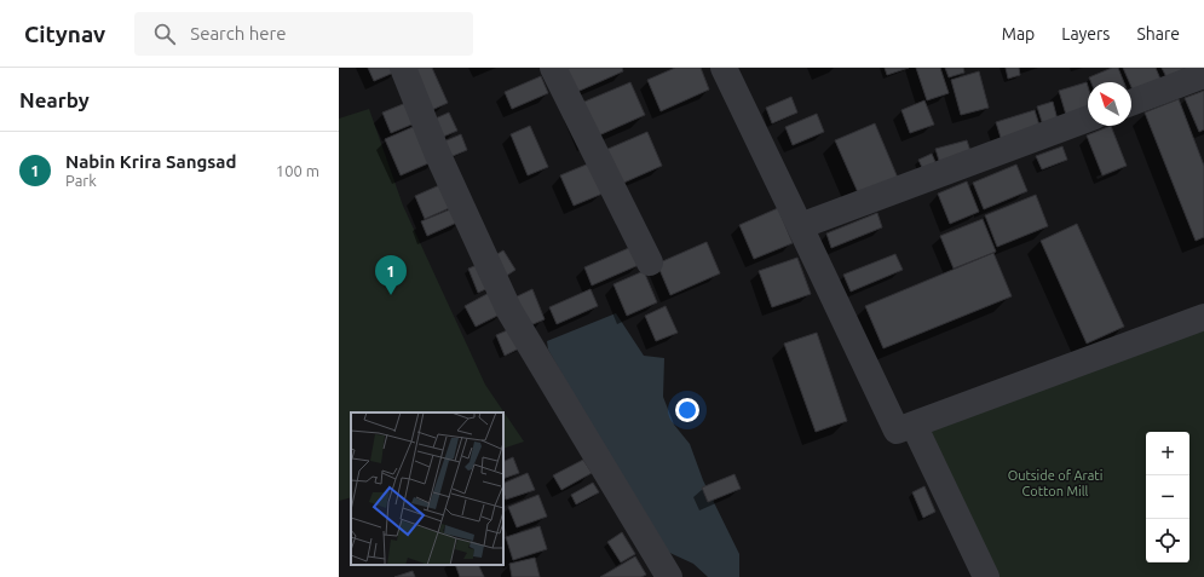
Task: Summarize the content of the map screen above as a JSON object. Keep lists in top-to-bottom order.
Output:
{
  "parks": ["Outside of Arati Cotton Mill"],
  "north": "top left",
  "page": {
    "header": "Citynav",
    "search": "Search here",
    "nav": ["Map", "Layers", "Share"],
    "heading": "Nearby",
    "list": [
      {
        "mark": "1",
        "name": "Nabin Krira Sangsad",
        "note": "Park",
        "value": "100 m"
      }
    ],
    "pins": "1",
    "map_buttons": ["+", "−"]
  }
}
